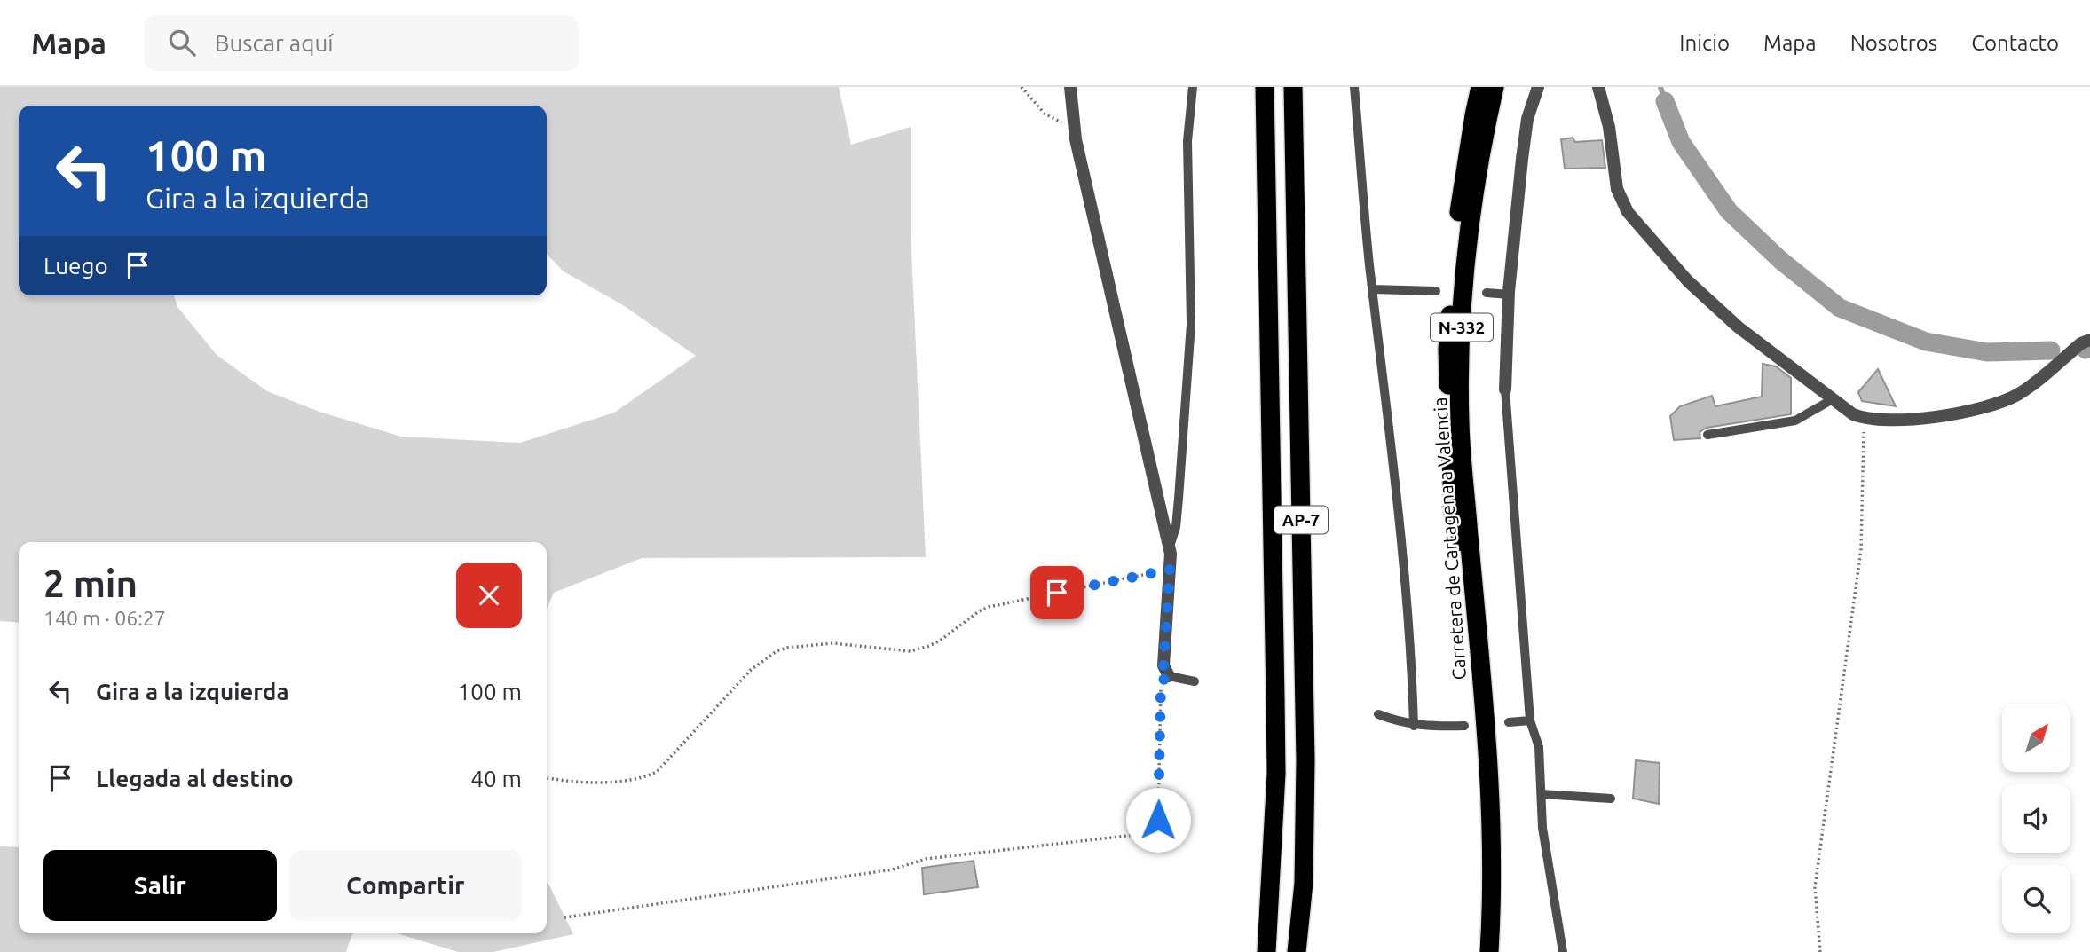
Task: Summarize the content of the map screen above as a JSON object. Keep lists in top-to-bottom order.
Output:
{
  "streets": {
    "highway": ["N-332", "AP-7", "Carretera de Cartagena a Valencia"]
  },
  "north": "top right",
  "page": {
    "header": "Mapa",
    "search": "Buscar aquí",
    "nav": [
      "Inicio",
      "Mapa",
      "Nosotros",
      "Contacto"
    ],
    "turn": ["100 m", "Gira a la izquierda"],
    "then": "Luego",
    "heading": ["2 min", "140 m · 06:27"],
    "list": [
      {
        "name": "Gira a la izquierda",
        "value": "100 m"
      },
      {
        "name": "Llegada al destino",
        "value": "40 m"
      }
    ],
    "buttons": ["Salir", "Compartir"]
  }
}
